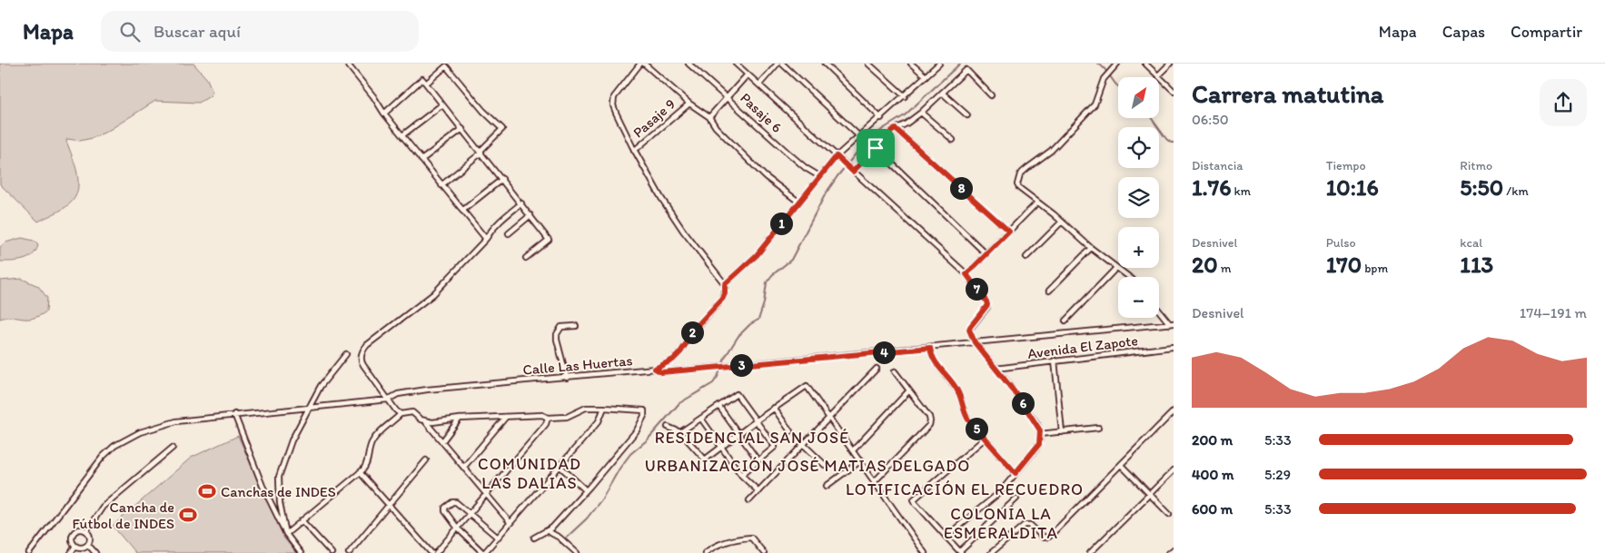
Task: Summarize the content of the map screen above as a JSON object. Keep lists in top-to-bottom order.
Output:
{
  "streets": {
    "street": [
      "Pasaje 6",
      "Pasaje 9",
      "Avenida El Zapote",
      "Calle Las Huertas"
    ]
  },
  "districts": [
    "RESIDENCIAL SAN JOSÉ",
    "COMUNIDAD LAS DALIAS",
    "URBANIZACIÓN JOSÉ MATIAS DELGADO",
    "LOTIFICACIÓN EL RECUEDRO",
    "COLONIA LA ESMERALDITA"
  ],
  "places": {
    "sports": ["Canchas de INDES", "Cancha de Fútbol de INDES"]
  },
  "north": "top right",
  "page": {
    "header": "Mapa",
    "search": "Buscar aquí",
    "nav": ["Mapa", "Capas", "Compartir"],
    "heading": ["Carrera matutina", "06:50"],
    "map_buttons": ["+", "−"],
    "stats": [
      ["Distancia", "1.76 km"],
      ["Tiempo", "10:16"],
      ["Ritmo", "5:50 /km"],
      ["Desnivel", "20 m"],
      ["Pulso", "170 bpm"],
      ["kcal", "113"]
    ],
    "pins": [
      "8",
      "1",
      "7",
      "2",
      "4",
      "3",
      "6",
      "5"
    ],
    "chart": ["Desnivel", "174–191 m"],
    "list": [
      {
        "name": "200 m",
        "note": "5:33"
      },
      {
        "name": "400 m",
        "note": "5:29"
      },
      {
        "name": "600 m",
        "note": "5:33"
      }
    ]
  }
}
